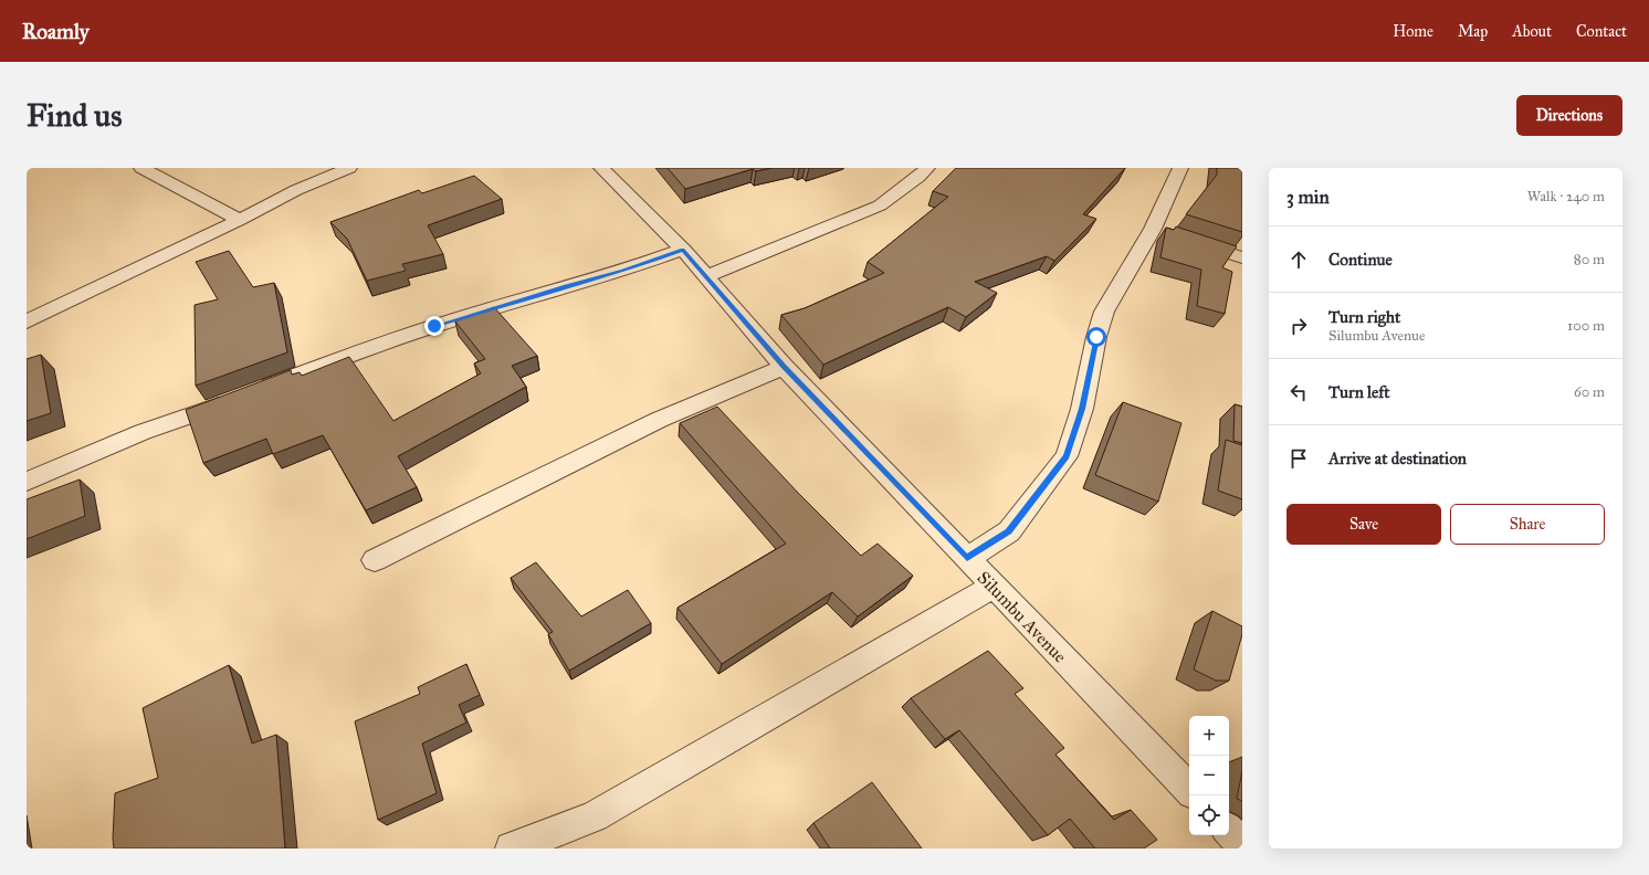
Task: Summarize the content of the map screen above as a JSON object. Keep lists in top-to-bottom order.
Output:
{
  "streets": {
    "street": ["Silumbu Avenue"]
  },
  "page": {
    "header": "Roamly",
    "nav": [
      "Home",
      "Map",
      "About",
      "Contact"
    ],
    "buttons": [
      "Directions",
      ["Save", "Share"]
    ],
    "title": "Find us",
    "heading": ["3 min", "Walk · 240 m"],
    "list": [
      ["Continue", "80 m"],
      ["Turn right", "Silumbu Avenue", "100 m"],
      ["Turn left", "60 m"],
      "Arrive at destination"
    ],
    "map_buttons": ["+", "−"]
  }
}
